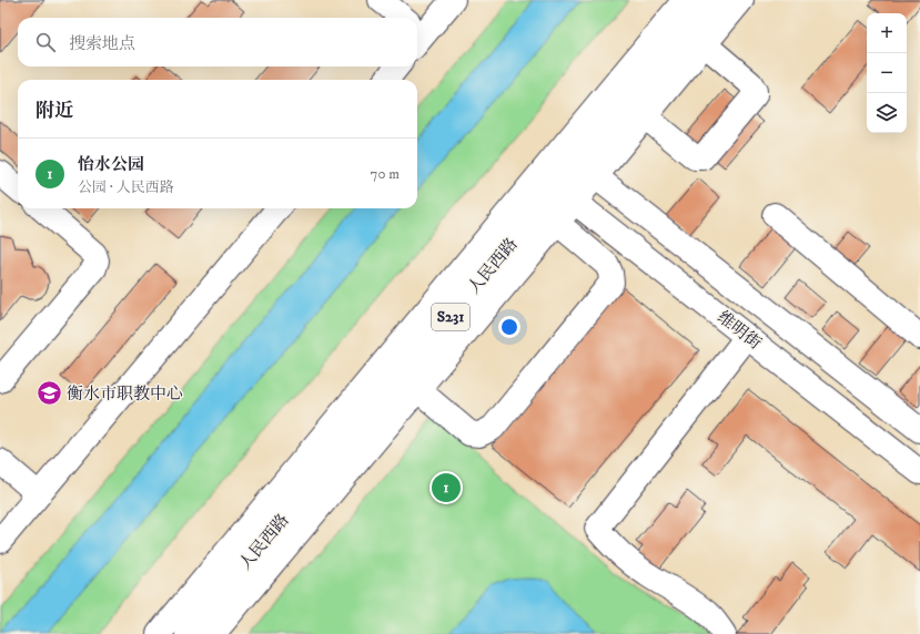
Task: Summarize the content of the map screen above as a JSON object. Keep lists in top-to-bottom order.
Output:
{
  "streets": {
    "street": ["人民西路", "S231", "维明街"]
  },
  "crossings": [
    ["人民西路", "维明街"]
  ],
  "places": {
    "school or university": ["衡水市职教中心"]
  },
  "page": {
    "map_buttons": ["+", "−"],
    "search": "搜索地点",
    "heading": "附近",
    "list": [
      {
        "mark": "1",
        "name": "怡水公园",
        "note": "公园 · 人民西路",
        "value": "70 m"
      }
    ],
    "pins": "1"
  }
}
